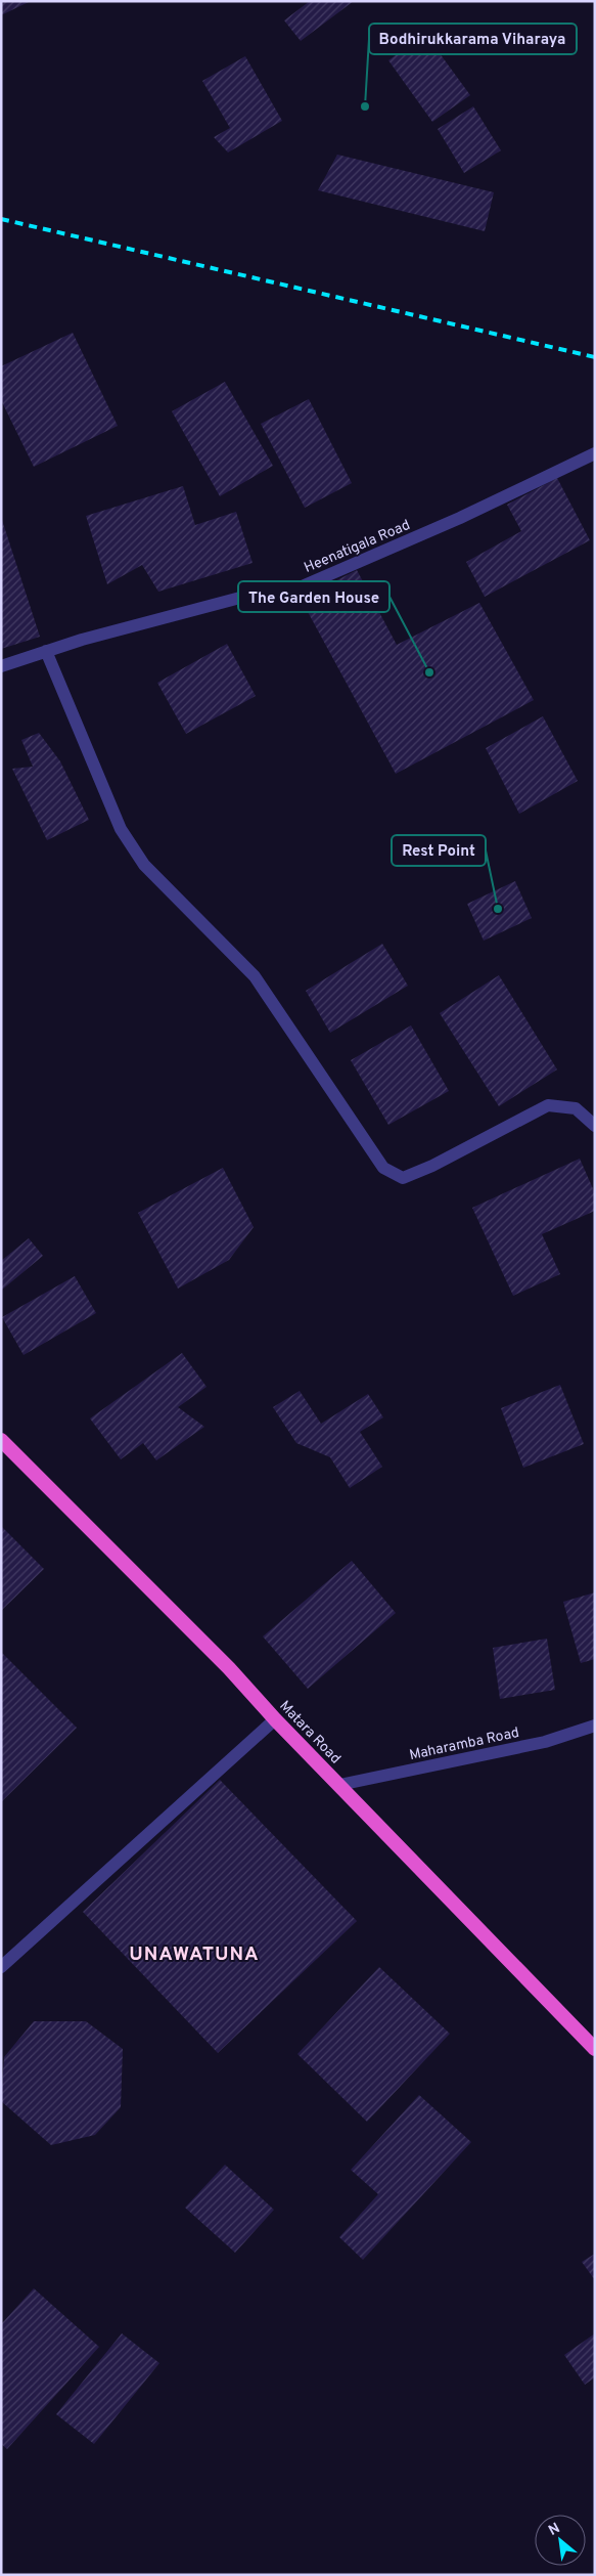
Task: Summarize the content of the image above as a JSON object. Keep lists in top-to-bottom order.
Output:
{
  "streets": {
    "highway": ["Matara Road"],
    "street": ["Heenatigala Road", "Maharamba Road"]
  },
  "crossings": [
    ["Matara Road", "Maharamba Road"]
  ],
  "districts": ["UNAWATUNA"],
  "places": ["Bodhirukkarama Viharaya", "The Garden House", "Rest Point"],
  "north": "top left"
}
